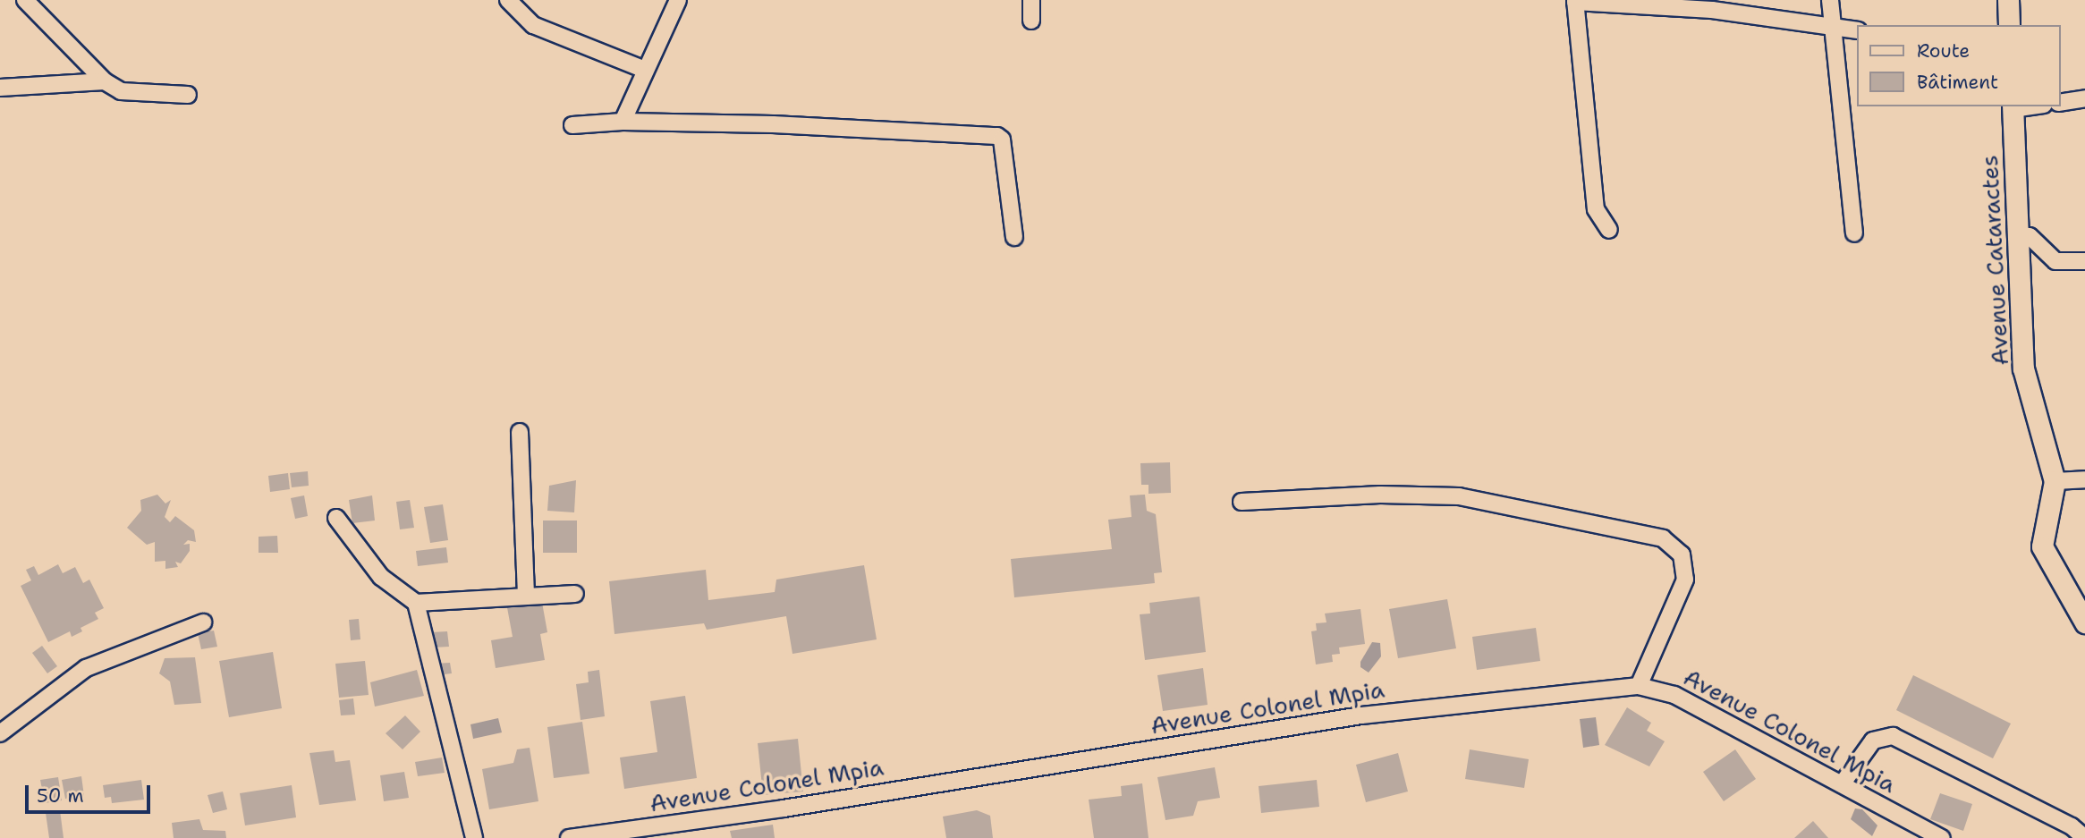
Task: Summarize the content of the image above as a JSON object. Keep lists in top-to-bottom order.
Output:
{
  "streets": {
    "street": ["Avenue Cataractes", "Avenue Colonel Mpia"]
  },
  "legend": ["Route", "Bâtiment"],
  "scale_bar": "50 m"
}
